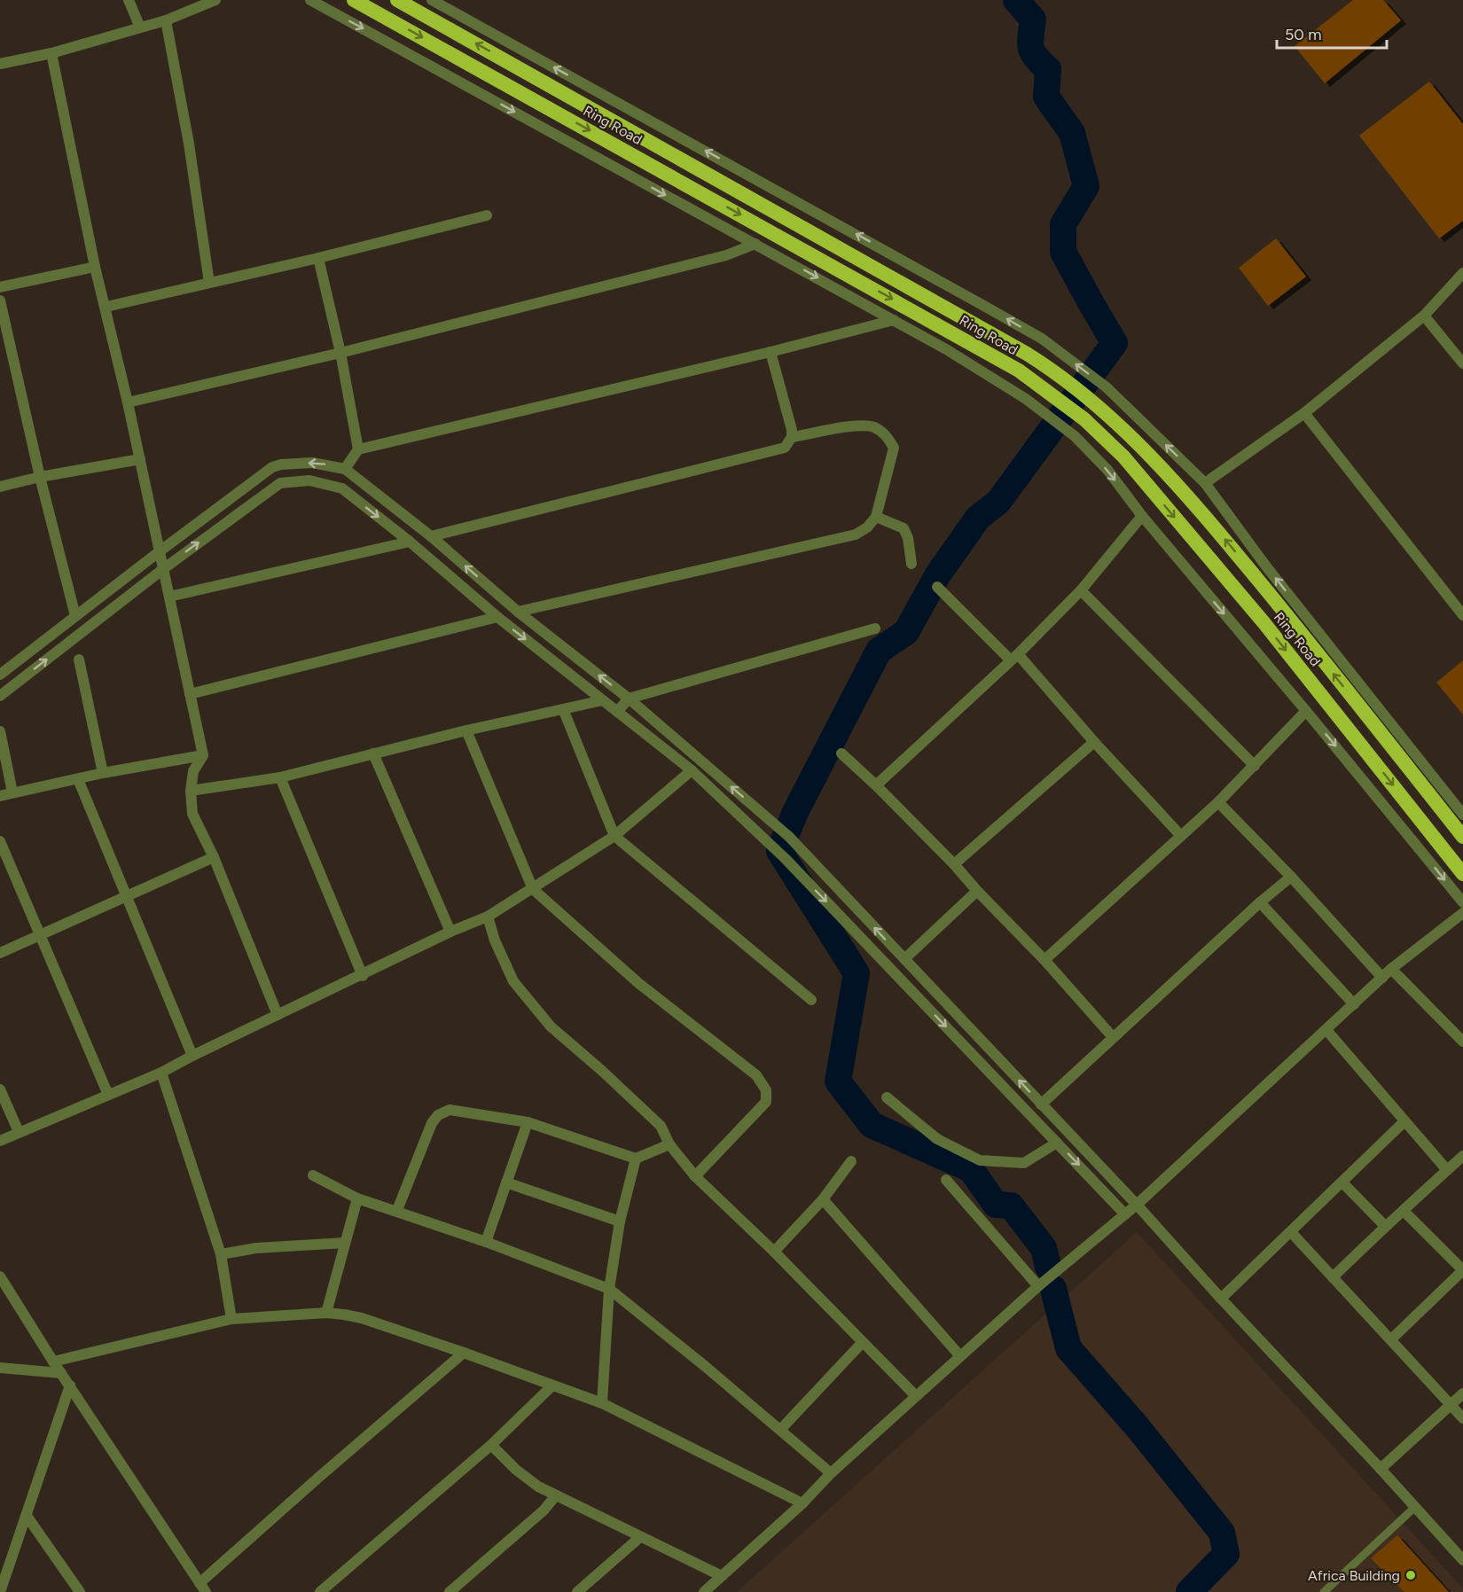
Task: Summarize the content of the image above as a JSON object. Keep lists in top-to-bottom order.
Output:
{
  "streets": {
    "highway": ["Ring Road"]
  },
  "places": ["Africa Building"],
  "scale_bar": "50 m"
}
